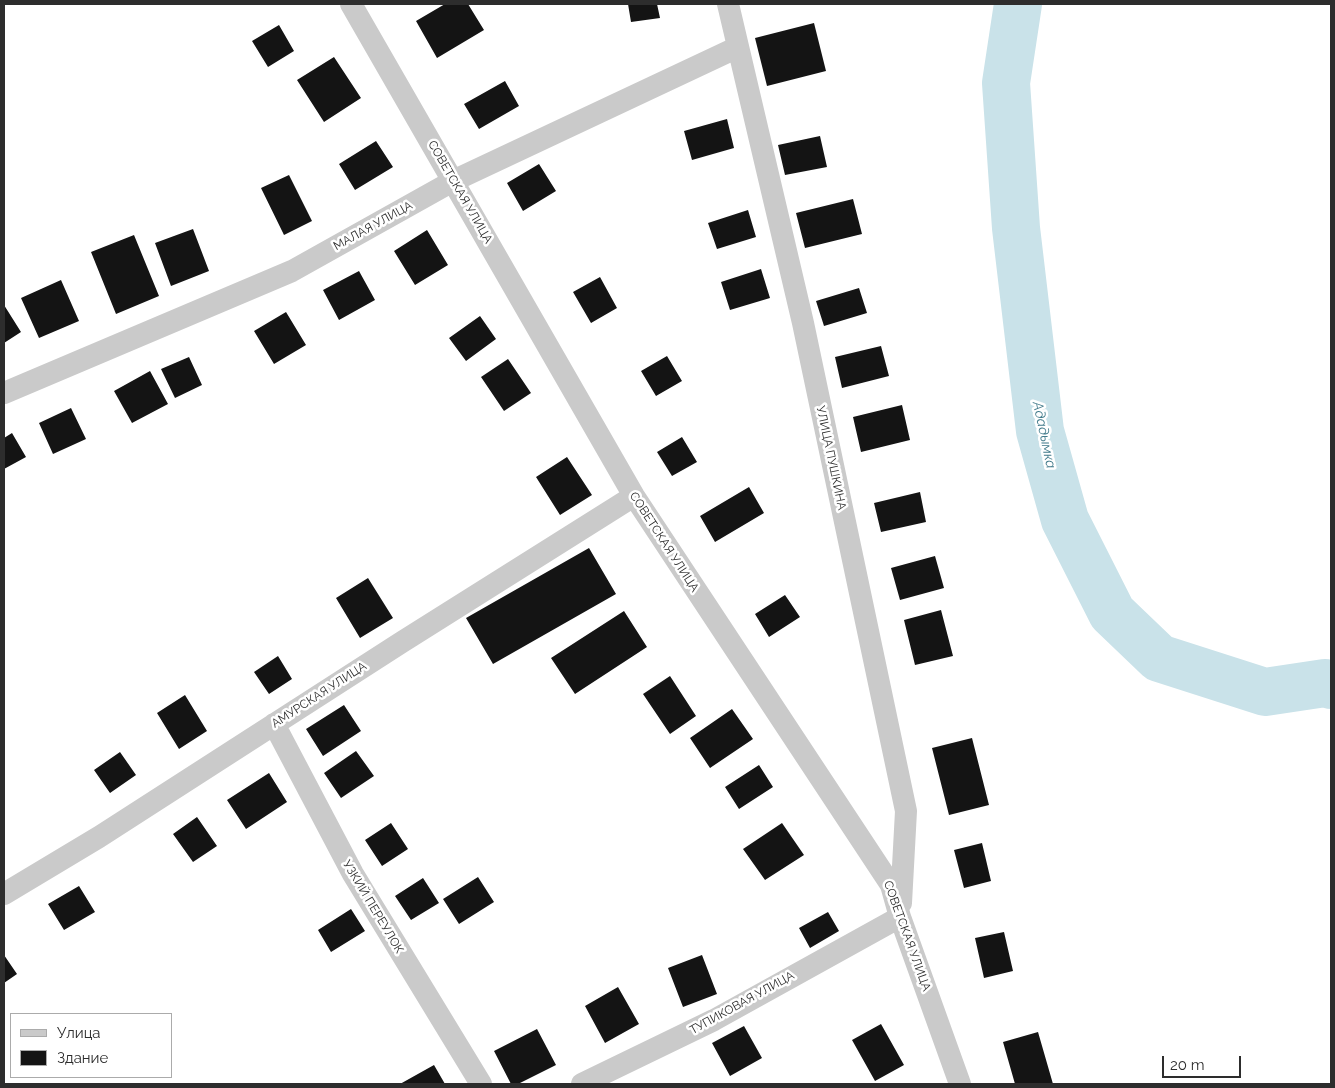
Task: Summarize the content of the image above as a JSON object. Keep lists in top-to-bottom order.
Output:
{
  "streets": {
    "street": [
      "СОВЕТСКАЯ УЛИЦА",
      "МАЛАЯ УЛИЦА",
      "УЛИЦА ПУШКИНА",
      "АМУРСКАЯ УЛИЦА",
      "УЗКИЙ ПЕРЕУЛОК",
      "ТУПИКОВАЯ УЛИЦА"
    ]
  },
  "crossings": [
    ["СОВЕТСКАЯ УЛИЦА", "МАЛАЯ УЛИЦА"],
    ["СОВЕТСКАЯ УЛИЦА", "УЛИЦА ПУШКИНА"],
    ["СОВЕТСКАЯ УЛИЦА", "АМУРСКАЯ УЛИЦА"],
    ["СОВЕТСКАЯ УЛИЦА", "ТУПИКОВАЯ УЛИЦА"],
    ["МАЛАЯ УЛИЦА", "УЛИЦА ПУШКИНА"],
    ["УЛИЦА ПУШКИНА", "ТУПИКОВАЯ УЛИЦА"],
    ["АМУРСКАЯ УЛИЦА", "УЗКИЙ ПЕРЕУЛОК"]
  ],
  "water": ["Ададымка"],
  "legend": ["Улица", "Здание"],
  "scale_bar": "20 m"
}
